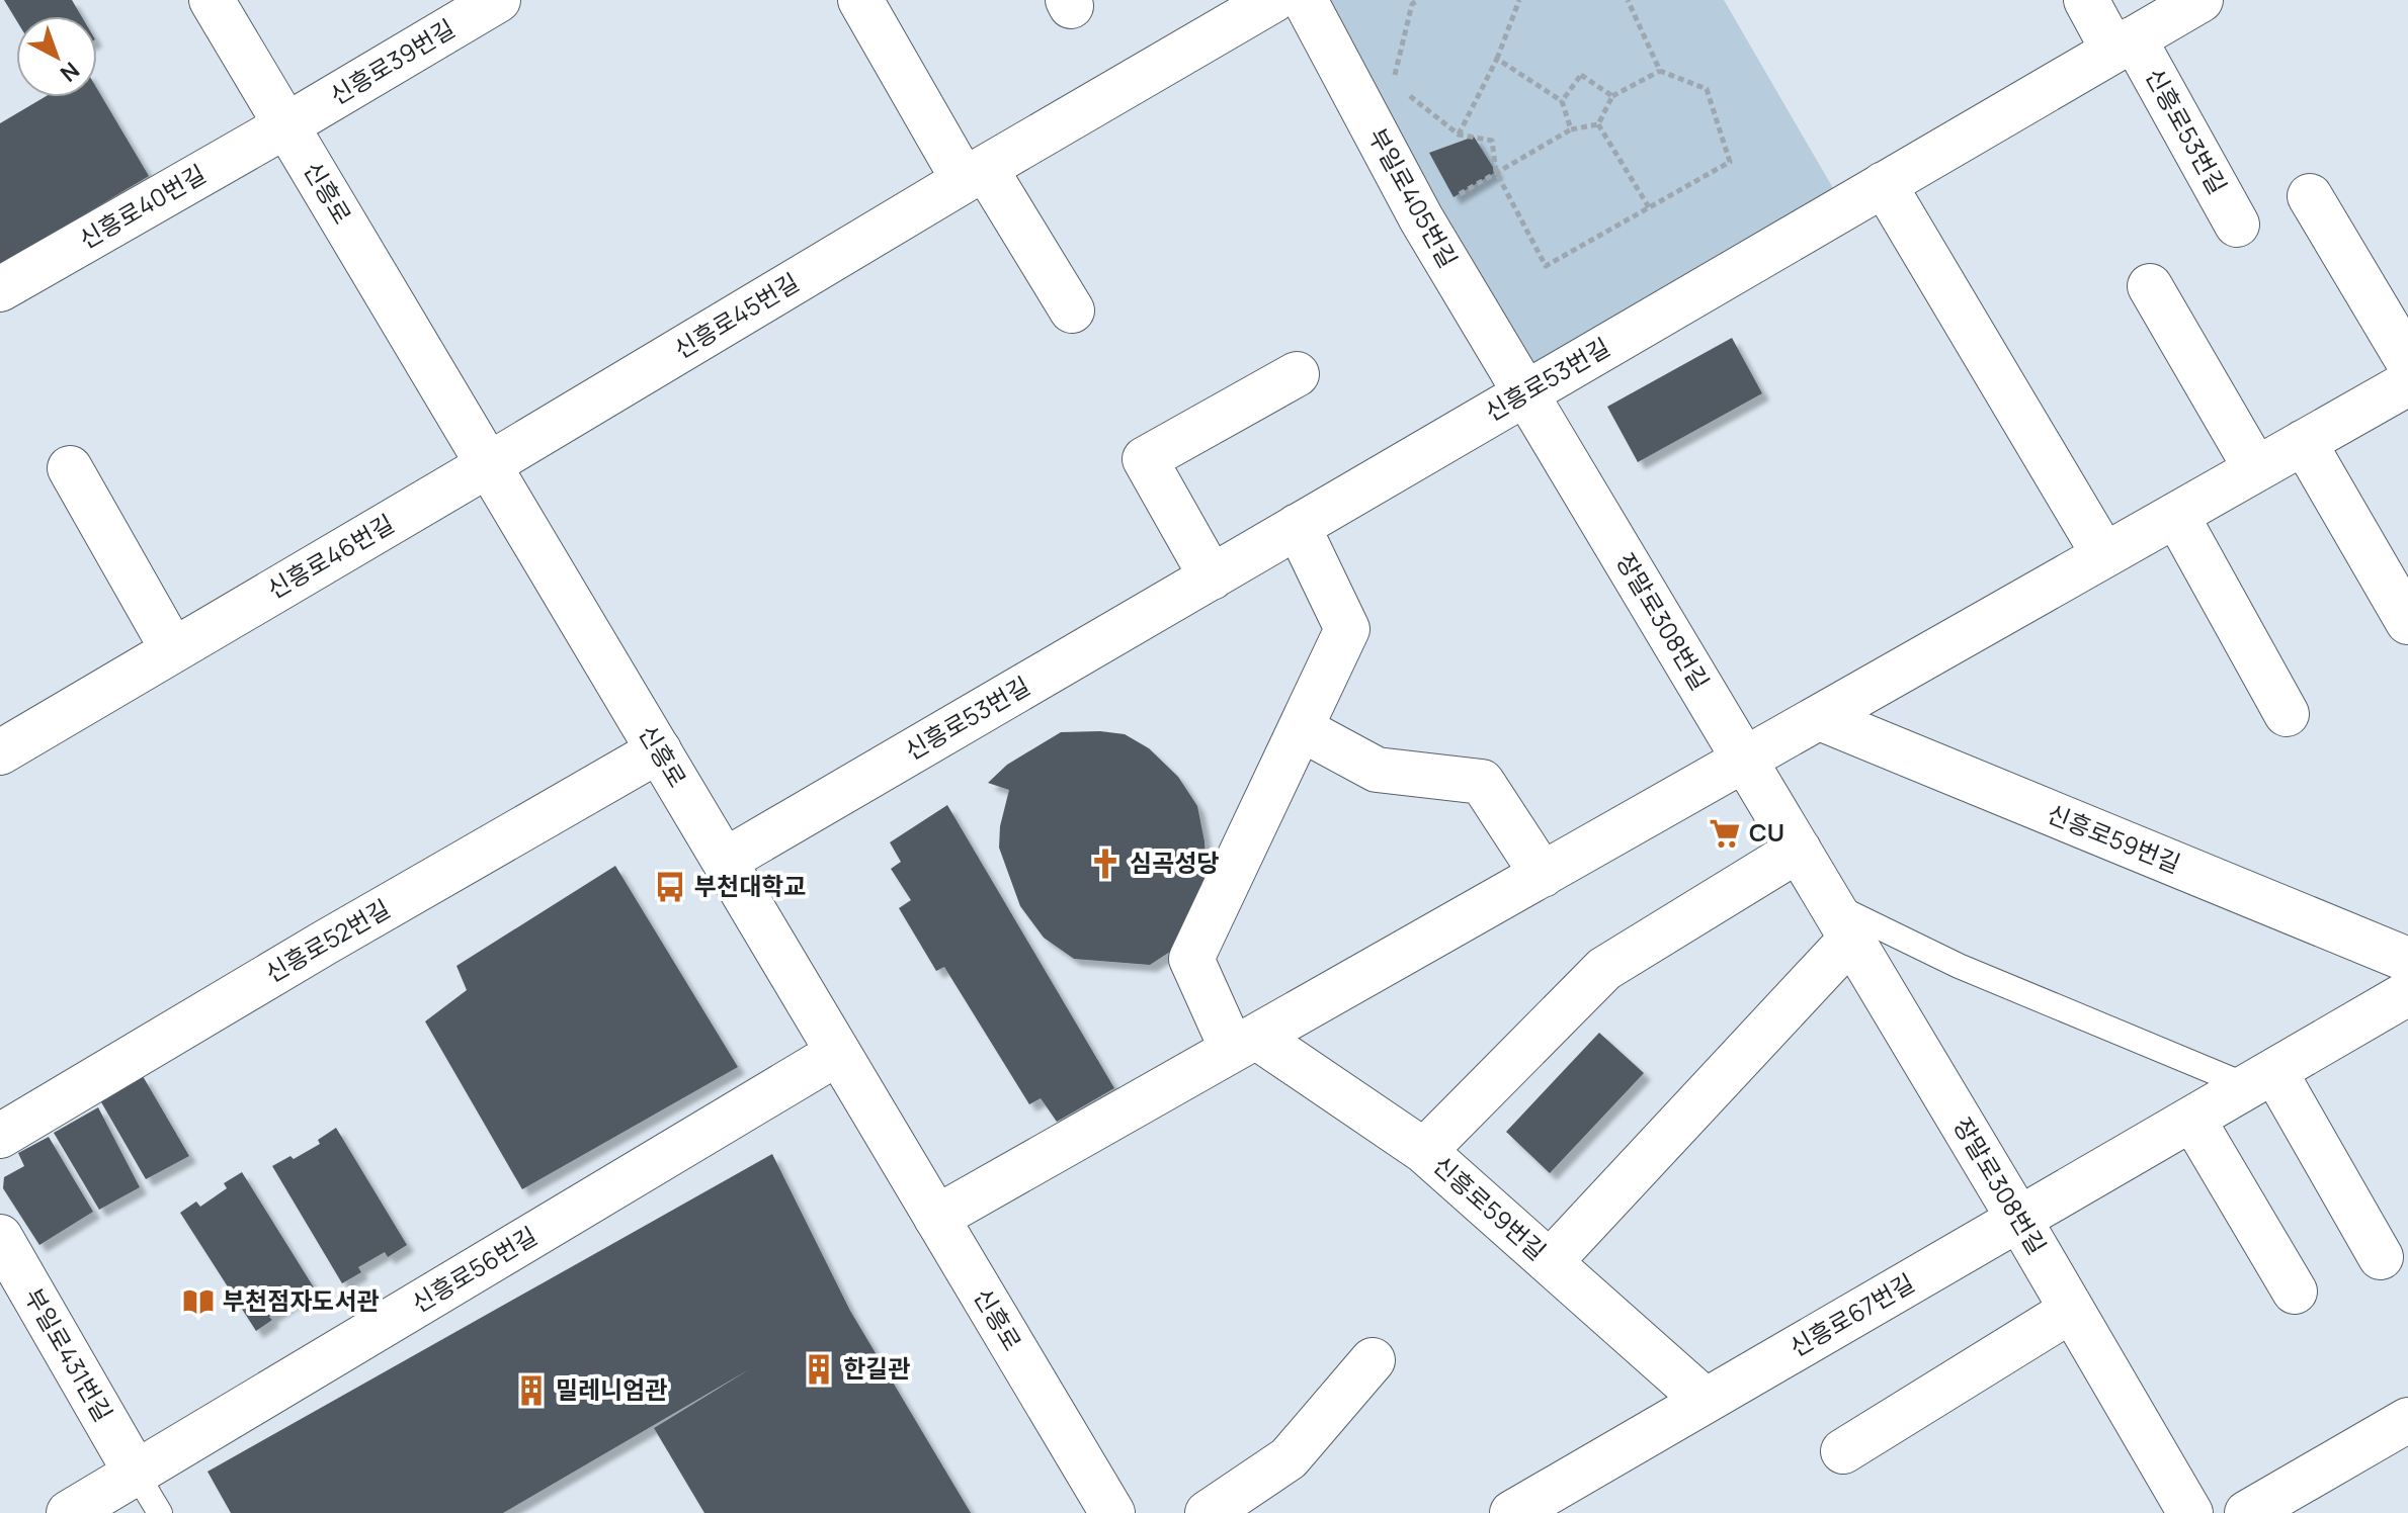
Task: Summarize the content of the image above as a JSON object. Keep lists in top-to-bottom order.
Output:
{
  "streets": {
    "street": [
      "신흥로39번길",
      "신흥로53번길",
      "신흥로",
      "부일로405번길",
      "신흥로40번길",
      "신흥로45번길",
      "신흥로46번길",
      "장말로308번길",
      "신흥로59번길",
      "신흥로52번길",
      "신흥로56번길",
      "신흥로67번길",
      "부일로431번길"
    ]
  },
  "crossings": [
    ["신흥로39번길", "신흥로"],
    ["신흥로39번길", "신흥로40번길"],
    ["신흥로53번길", "신흥로"],
    ["신흥로53번길", "부일로405번길"],
    ["신흥로53번길", "장말로308번길"],
    ["신흥로", "신흥로40번길"],
    ["신흥로", "신흥로45번길"],
    ["신흥로", "신흥로46번길"],
    ["신흥로", "신흥로52번길"],
    ["신흥로", "신흥로56번길"],
    ["부일로405번길", "장말로308번길"],
    ["신흥로45번길", "신흥로46번길"],
    ["장말로308번길", "신흥로67번길"],
    ["신흥로59번길", "신흥로67번길"],
    ["신흥로56번길", "부일로431번길"]
  ],
  "places": {
    "supermarket": ["CU"],
    "church": ["심곡성당"],
    "bus stop": ["부천대학교"],
    "library": ["부천점자도서관"],
    "building": ["한길관", "밀레니엄관"]
  },
  "north": "bottom right"
}
